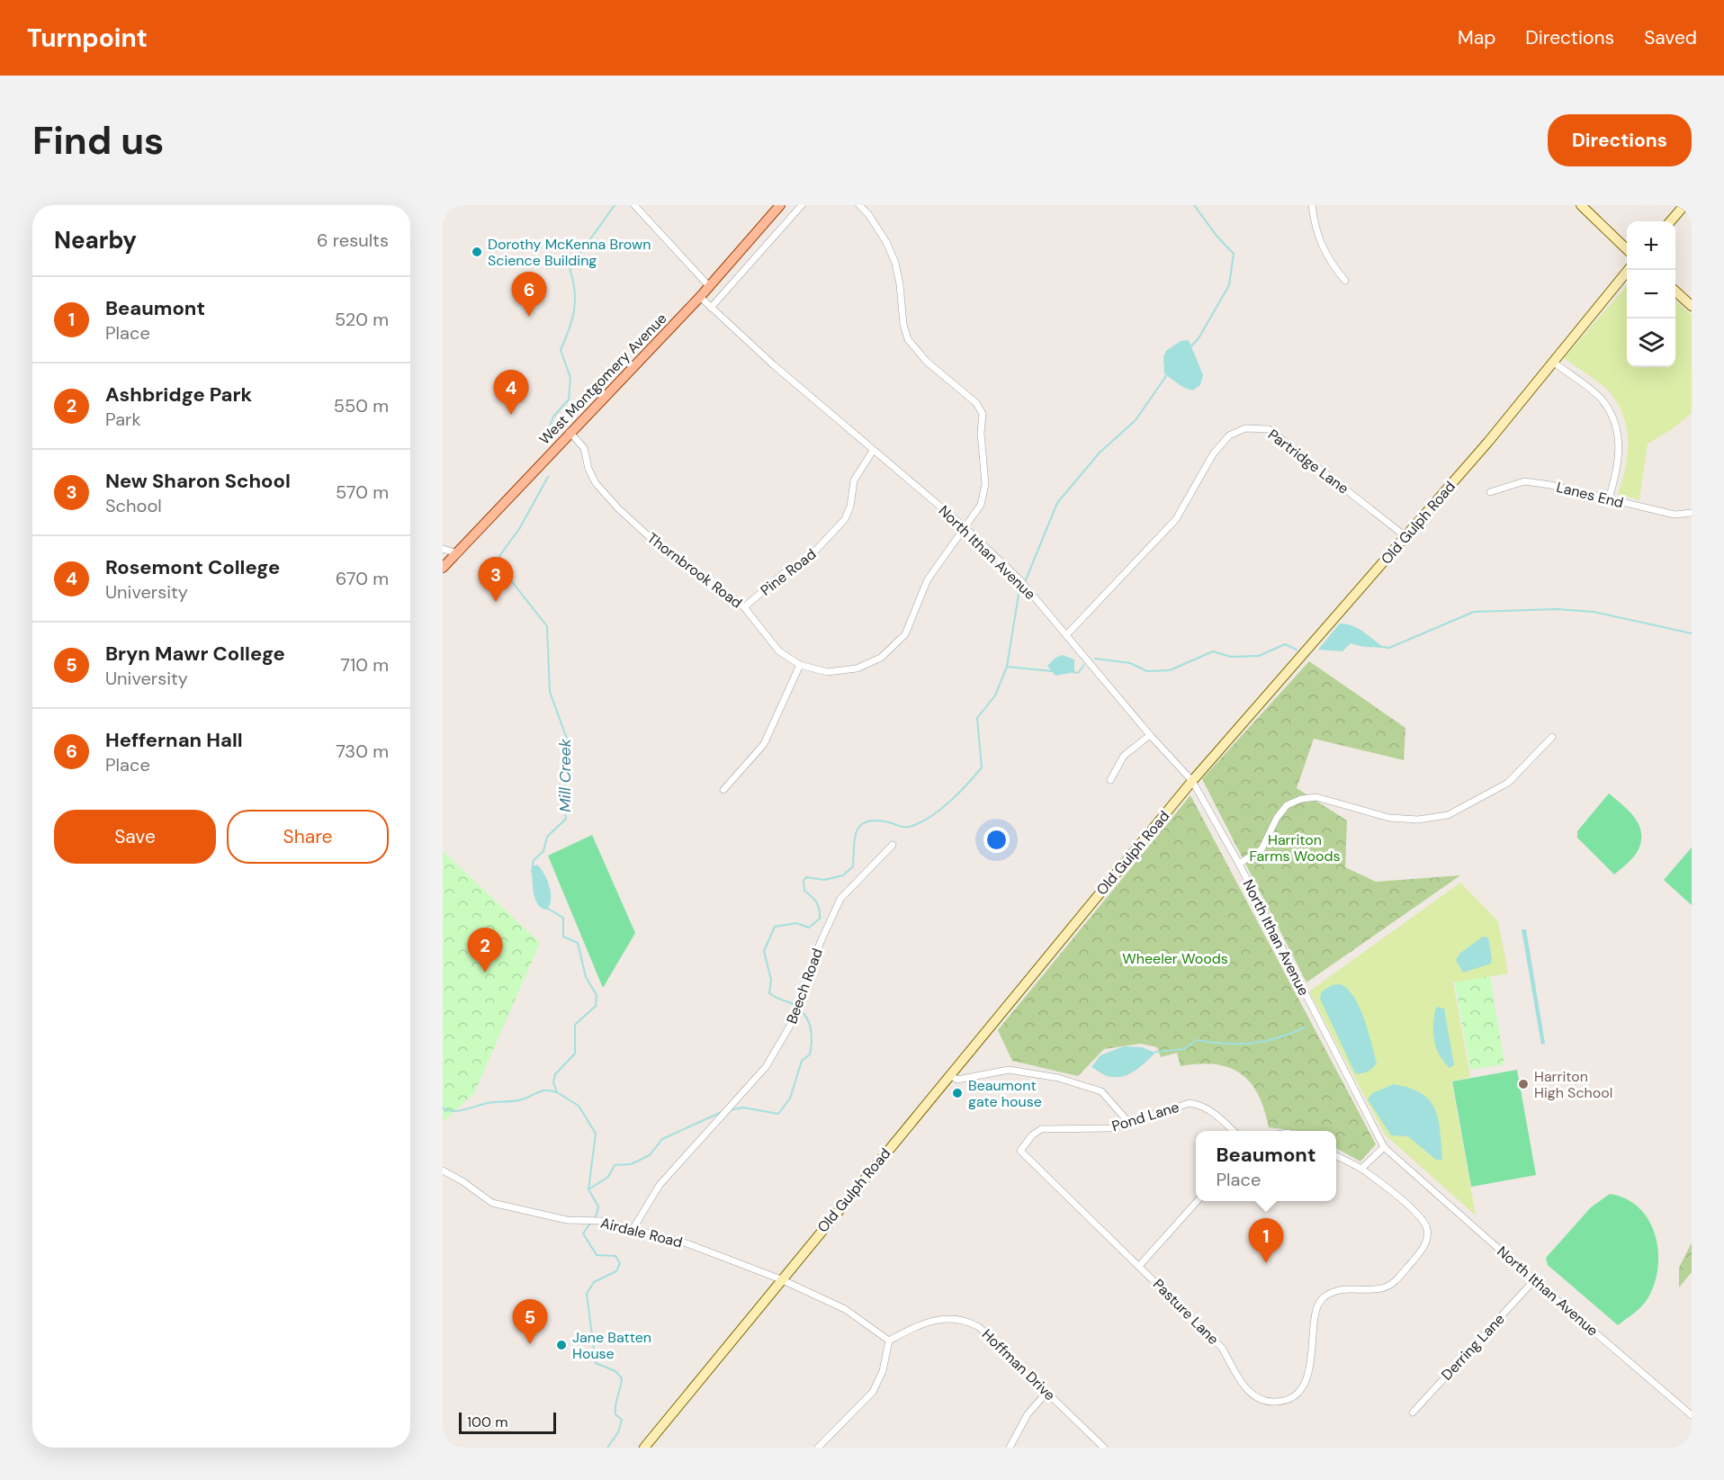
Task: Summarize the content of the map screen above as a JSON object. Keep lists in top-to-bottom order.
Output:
{
  "streets": {
    "main road": ["West Montgomery Avenue"],
    "street": [
      "Partridge Lane",
      "Lanes End",
      "Old Gulph Road",
      "North Ithan Avenue",
      "Thornbrook Road",
      "Pine Road",
      "Beech Road",
      "Pond Lane",
      "Airdale Road",
      "Pasture Lane",
      "Derring Lane",
      "Hoffman Drive"
    ]
  },
  "crossings": [
    ["West Montgomery Avenue", "North Ithan Avenue"],
    ["West Montgomery Avenue", "Thornbrook Road"],
    ["Partridge Lane", "Old Gulph Road"],
    ["Partridge Lane", "North Ithan Avenue"],
    ["Old Gulph Road", "North Ithan Avenue"],
    ["Old Gulph Road", "Airdale Road"],
    ["North Ithan Avenue", "Thornbrook Road"],
    ["North Ithan Avenue", "Pine Road"],
    ["North Ithan Avenue", "Derring Lane"],
    ["Thornbrook Road", "Pine Road"],
    ["Beech Road", "Airdale Road"],
    ["Pond Lane", "Pasture Lane"],
    ["Airdale Road", "Hoffman Drive"]
  ],
  "water": ["Mill Creek"],
  "parks": ["Harriton Farms Woods", "Wheeler Woods"],
  "places": [
    "Dorothy McKenna Brown Science Building",
    "Harriton High School",
    "Beaumont gate house",
    "Jane Batten House"
  ],
  "scale_bar": "100 m",
  "page": {
    "header": "Turnpoint",
    "nav": ["Map", "Directions", "Saved"],
    "buttons": [
      "Directions",
      ["Save", "Share"]
    ],
    "title": "Find us",
    "heading": ["Nearby", "6 results"],
    "map_buttons": ["+", "−"],
    "pins": [
      "6",
      "4",
      "3",
      "2",
      "1",
      "5"
    ],
    "list": [
      {
        "mark": "1",
        "name": "Beaumont",
        "note": "Place",
        "value": "520 m"
      },
      {
        "mark": "2",
        "name": "Ashbridge Park",
        "note": "Park",
        "value": "550 m"
      },
      {
        "mark": "3",
        "name": "New Sharon School",
        "note": "School",
        "value": "570 m"
      },
      {
        "mark": "4",
        "name": "Rosemont College",
        "note": "University",
        "value": "670 m"
      },
      {
        "mark": "5",
        "name": "Bryn Mawr College",
        "note": "University",
        "value": "710 m"
      },
      {
        "mark": "6",
        "name": "Heffernan Hall",
        "note": "Place",
        "value": "730 m"
      }
    ],
    "popup": ["Beaumont", "Place"],
    "scale": "100 m"
  }
}
